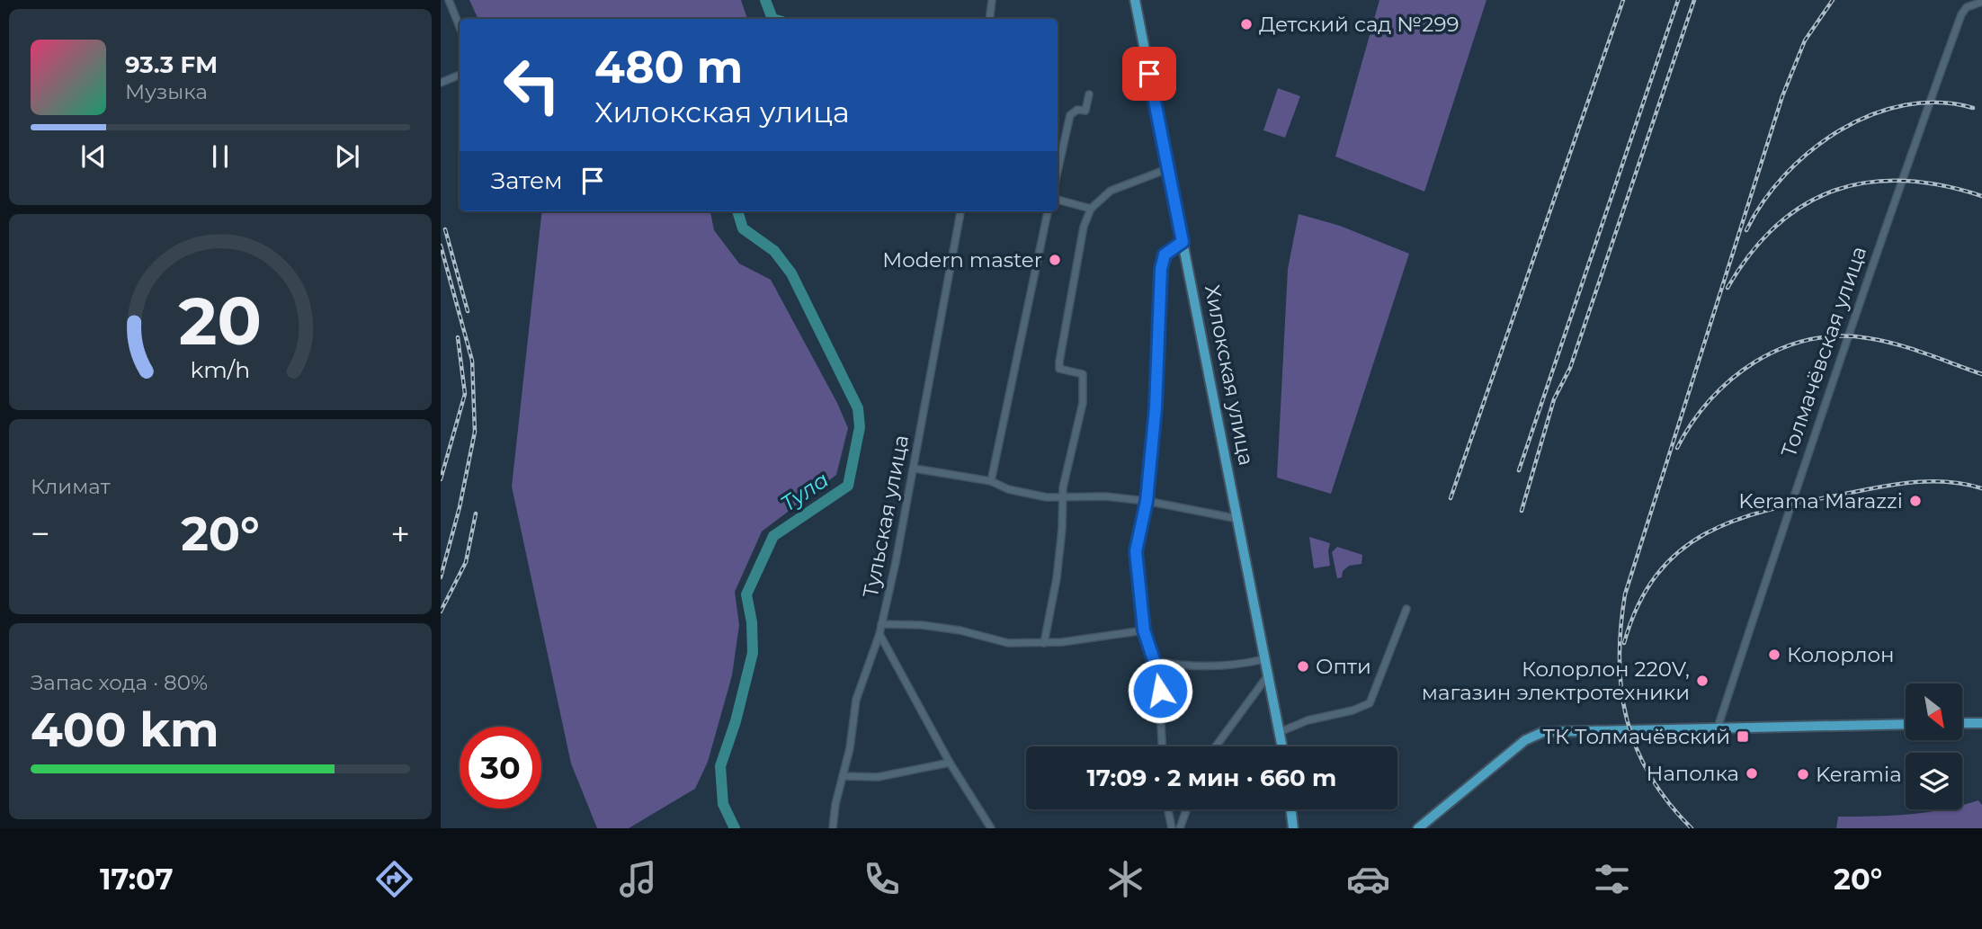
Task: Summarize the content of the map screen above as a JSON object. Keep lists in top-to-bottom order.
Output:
{
  "streets": {
    "main road": ["Хилокская улица"],
    "street": ["Толмачёвская улица", "Тульская улица"]
  },
  "water": ["Тула"],
  "places": {
    "other": [
      "Детский сад №299",
      "Modern master",
      "Kerama Marazzi",
      "Колорлон",
      "Опти",
      "Колорлон 220V, магазин электротехники",
      "Наполка",
      "Keramia"
    ],
    "transit": ["ТК Толмачёвский"]
  },
  "north": "bottom right",
  "page": {
    "turn": ["480 m", "Хилокская улица"],
    "song": ["93.3 FM", "Музыка"],
    "then": "Затем",
    "tile": [
      "Климат",
      ["Запас хода · 80%", "400 km"]
    ],
    "heat": ["−", "20°", "+"],
    "limit": "30",
    "trip": "17:09 · 2 мин · 660 m",
    "tabs": ["17:07", "20°"],
    "gauge": ["20", "km/h"]
  }
}
